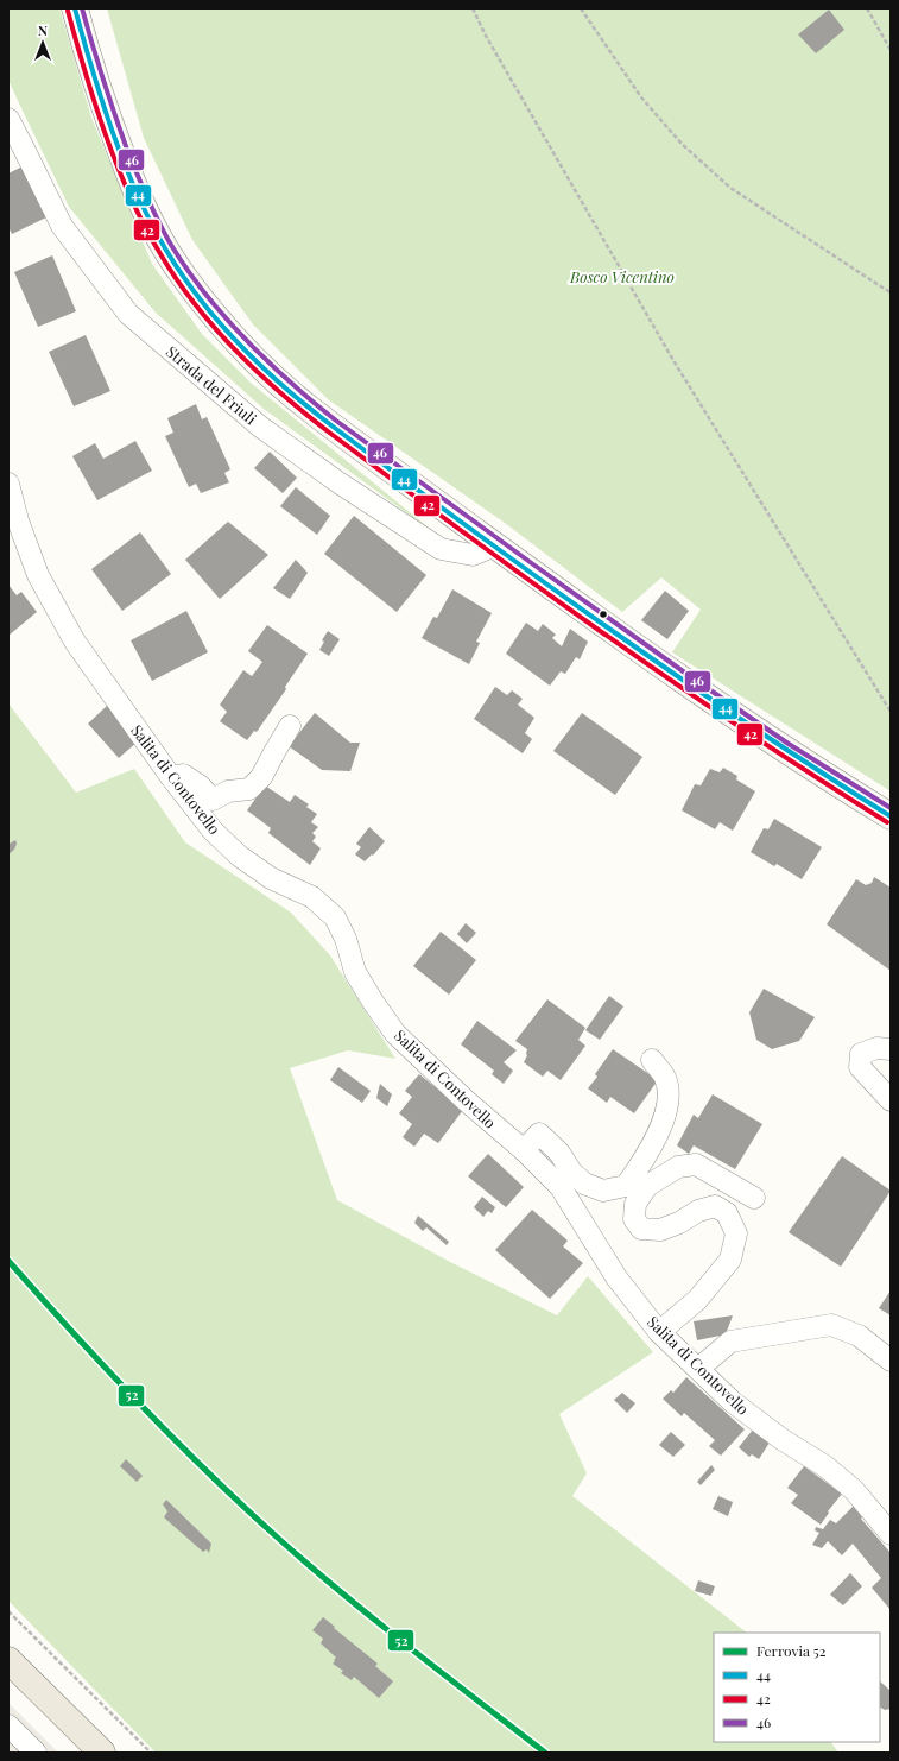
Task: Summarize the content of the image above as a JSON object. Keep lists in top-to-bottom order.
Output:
{
  "streets": {
    "street": ["Strada del Friuli", "Salita di Contovello"]
  },
  "parks": ["Bosco Vicentino"],
  "lines": [
    "transit line 44",
    "transit line 46",
    "transit line 42",
    "rail line 52"
  ],
  "legend": [
    "Ferrovia 52",
    "44",
    "42",
    "46"
  ],
  "north": "top"
}
